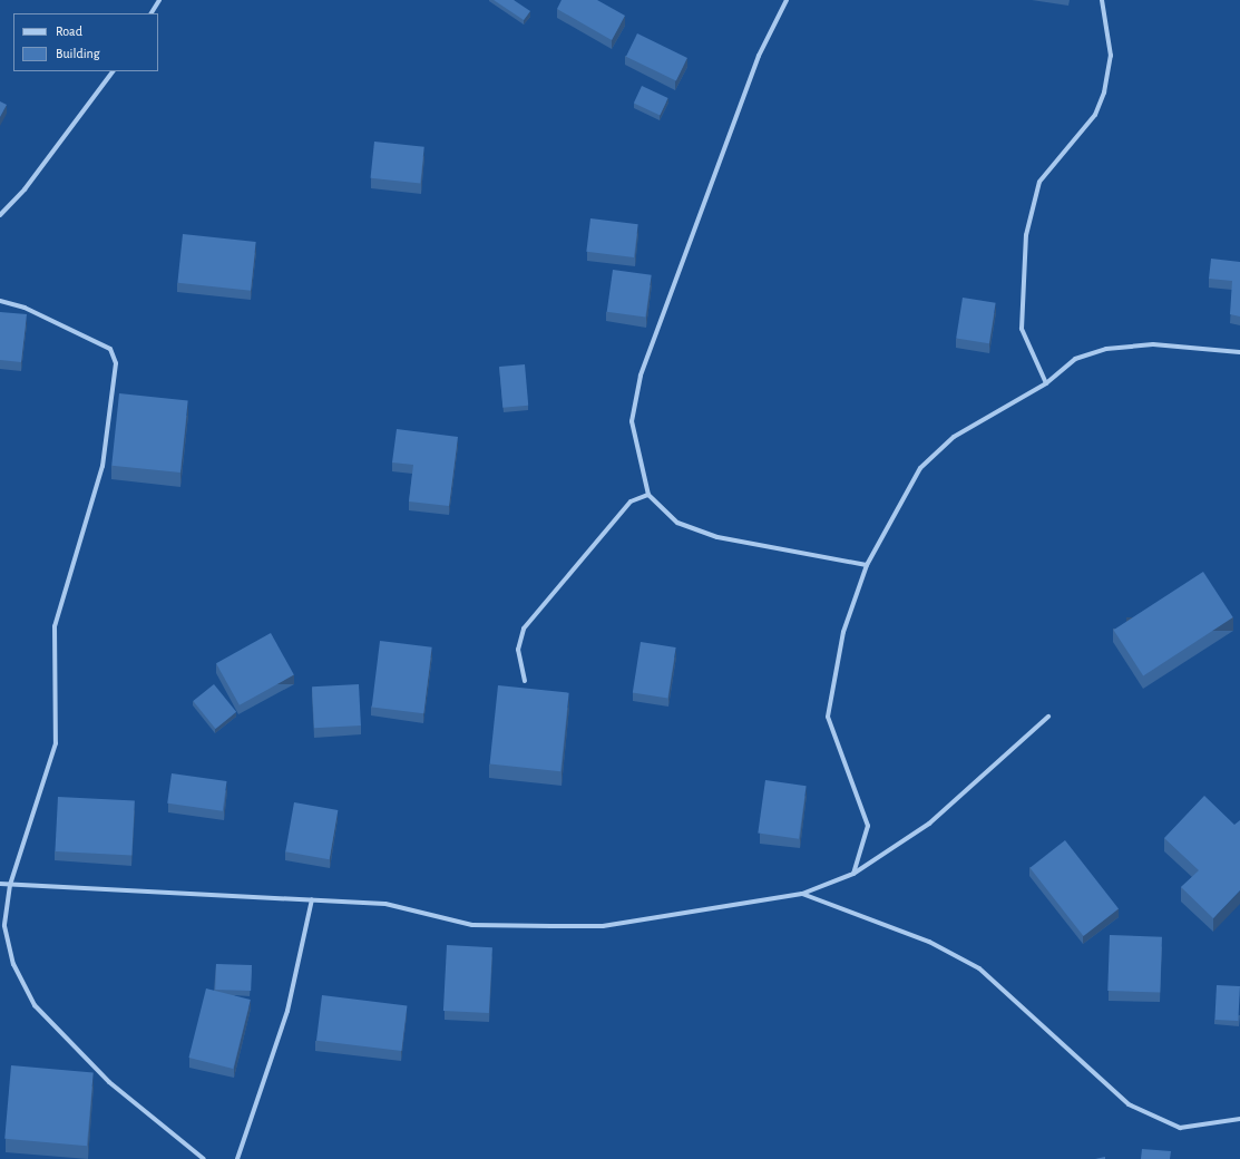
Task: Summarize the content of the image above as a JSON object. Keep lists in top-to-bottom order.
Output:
{
  "legend": ["Road", "Building"]
}
